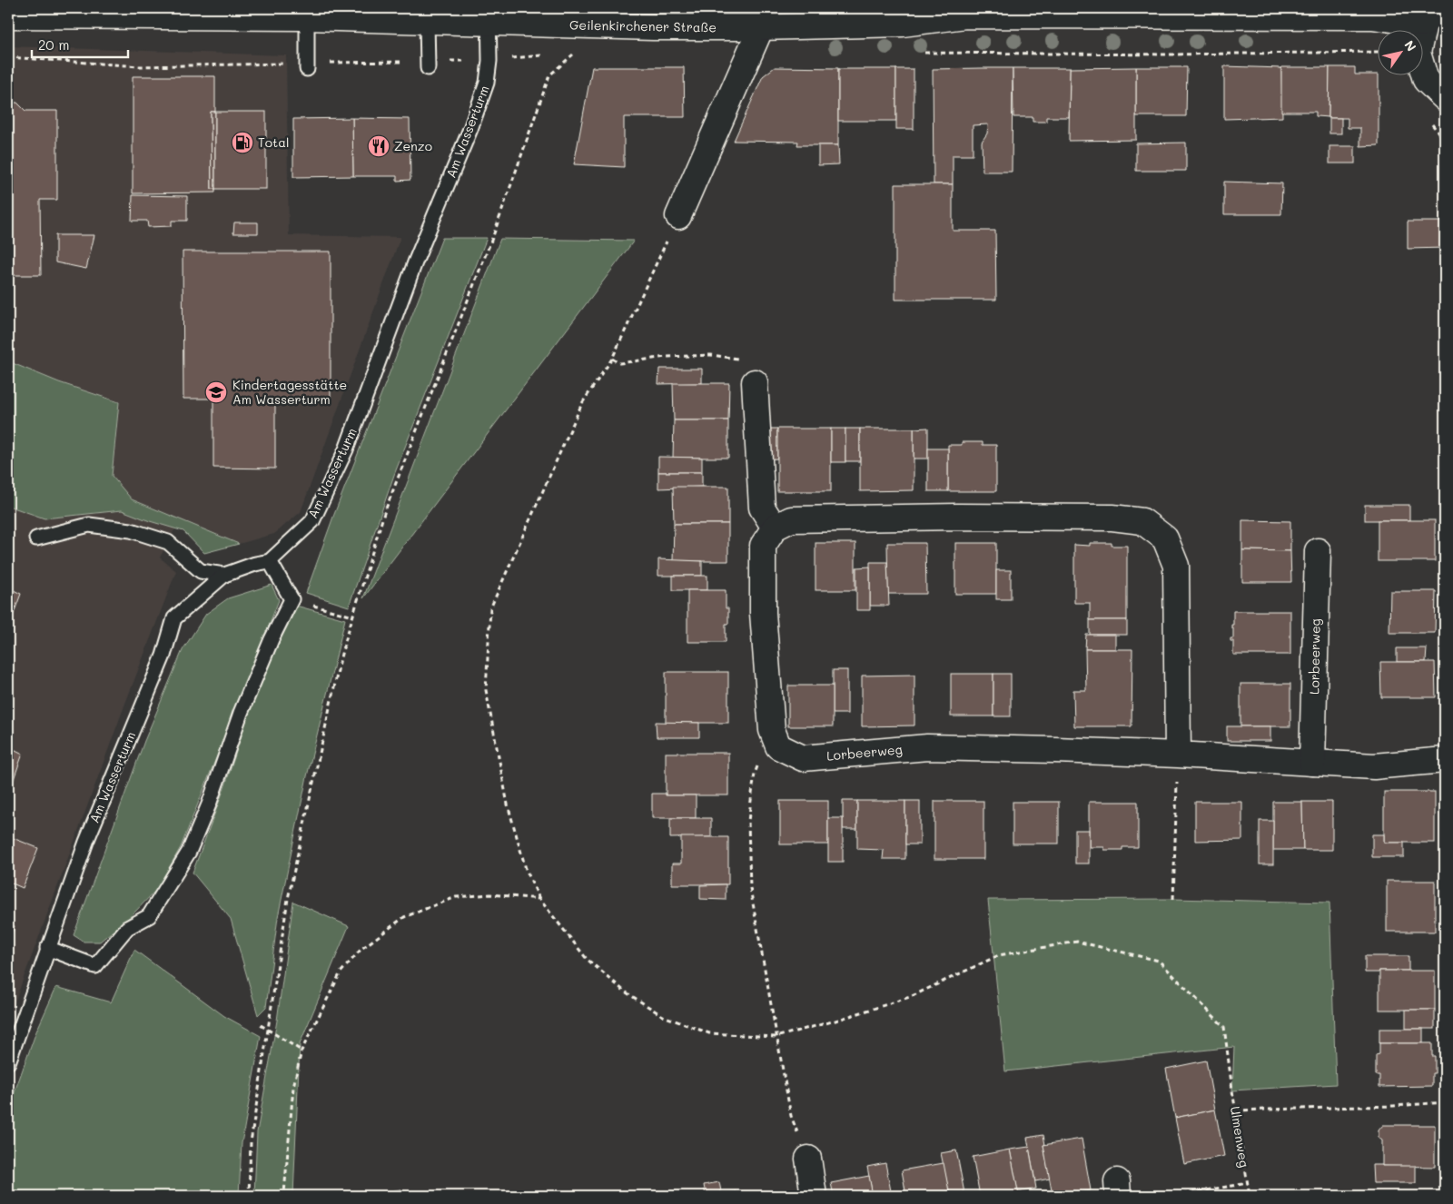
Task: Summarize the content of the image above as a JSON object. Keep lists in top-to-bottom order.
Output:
{
  "streets": {
    "street": ["Geilenkirchener Straße", "Lorbeerweg"],
    "lane": ["Am Wasserturm"],
    "path": ["Ulmenweg"]
  },
  "crossings": [
    ["Geilenkirchener Straße", "Am Wasserturm"]
  ],
  "places": {
    "fuel station": ["Total"],
    "restaurant": ["Zenzo"],
    "school or university": ["Kindertagesstätte Am Wasserturm"]
  },
  "scale_bar": "20 m",
  "north": "top right"
}
